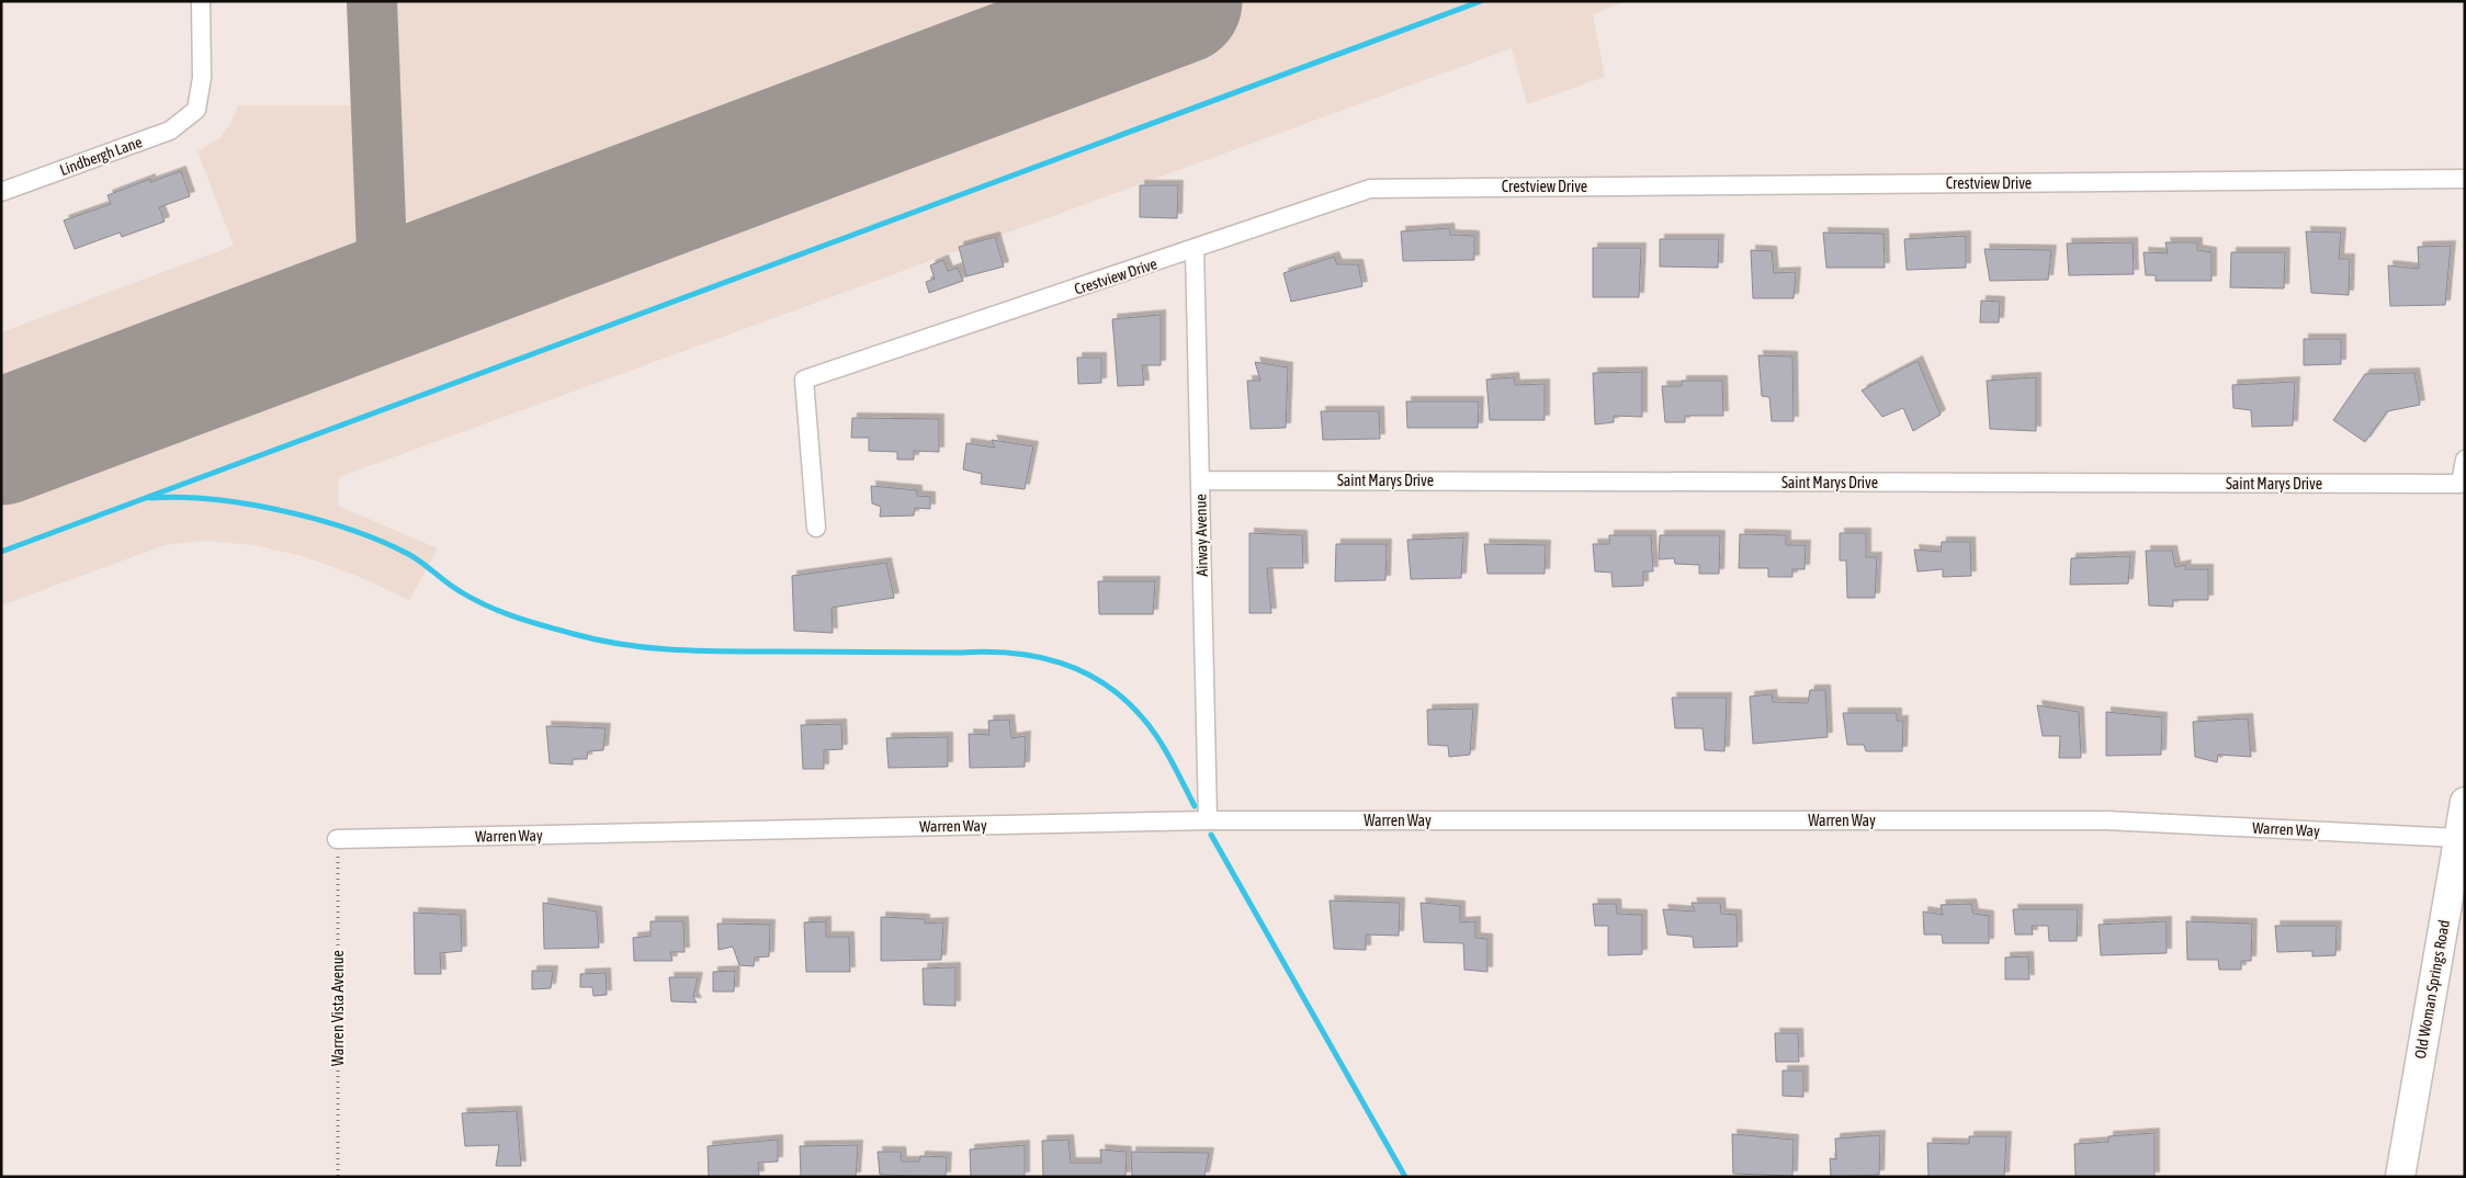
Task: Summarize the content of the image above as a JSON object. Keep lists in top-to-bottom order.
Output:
{
  "streets": {
    "main road": ["Old Woman Springs Road"],
    "street": [
      "Lindbergh Lane",
      "Crestview Drive",
      "Saint Marys Drive",
      "Airway Avenue",
      "Warren Way"
    ],
    "path": ["Warren Vista Avenue"]
  },
  "crossings": [
    ["Crestview Drive", "Airway Avenue"],
    ["Saint Marys Drive", "Airway Avenue"],
    ["Airway Avenue", "Warren Way"],
    ["Warren Way", "Old Woman Springs Road"],
    ["Warren Way", "Warren Vista Avenue"]
  ]
}
